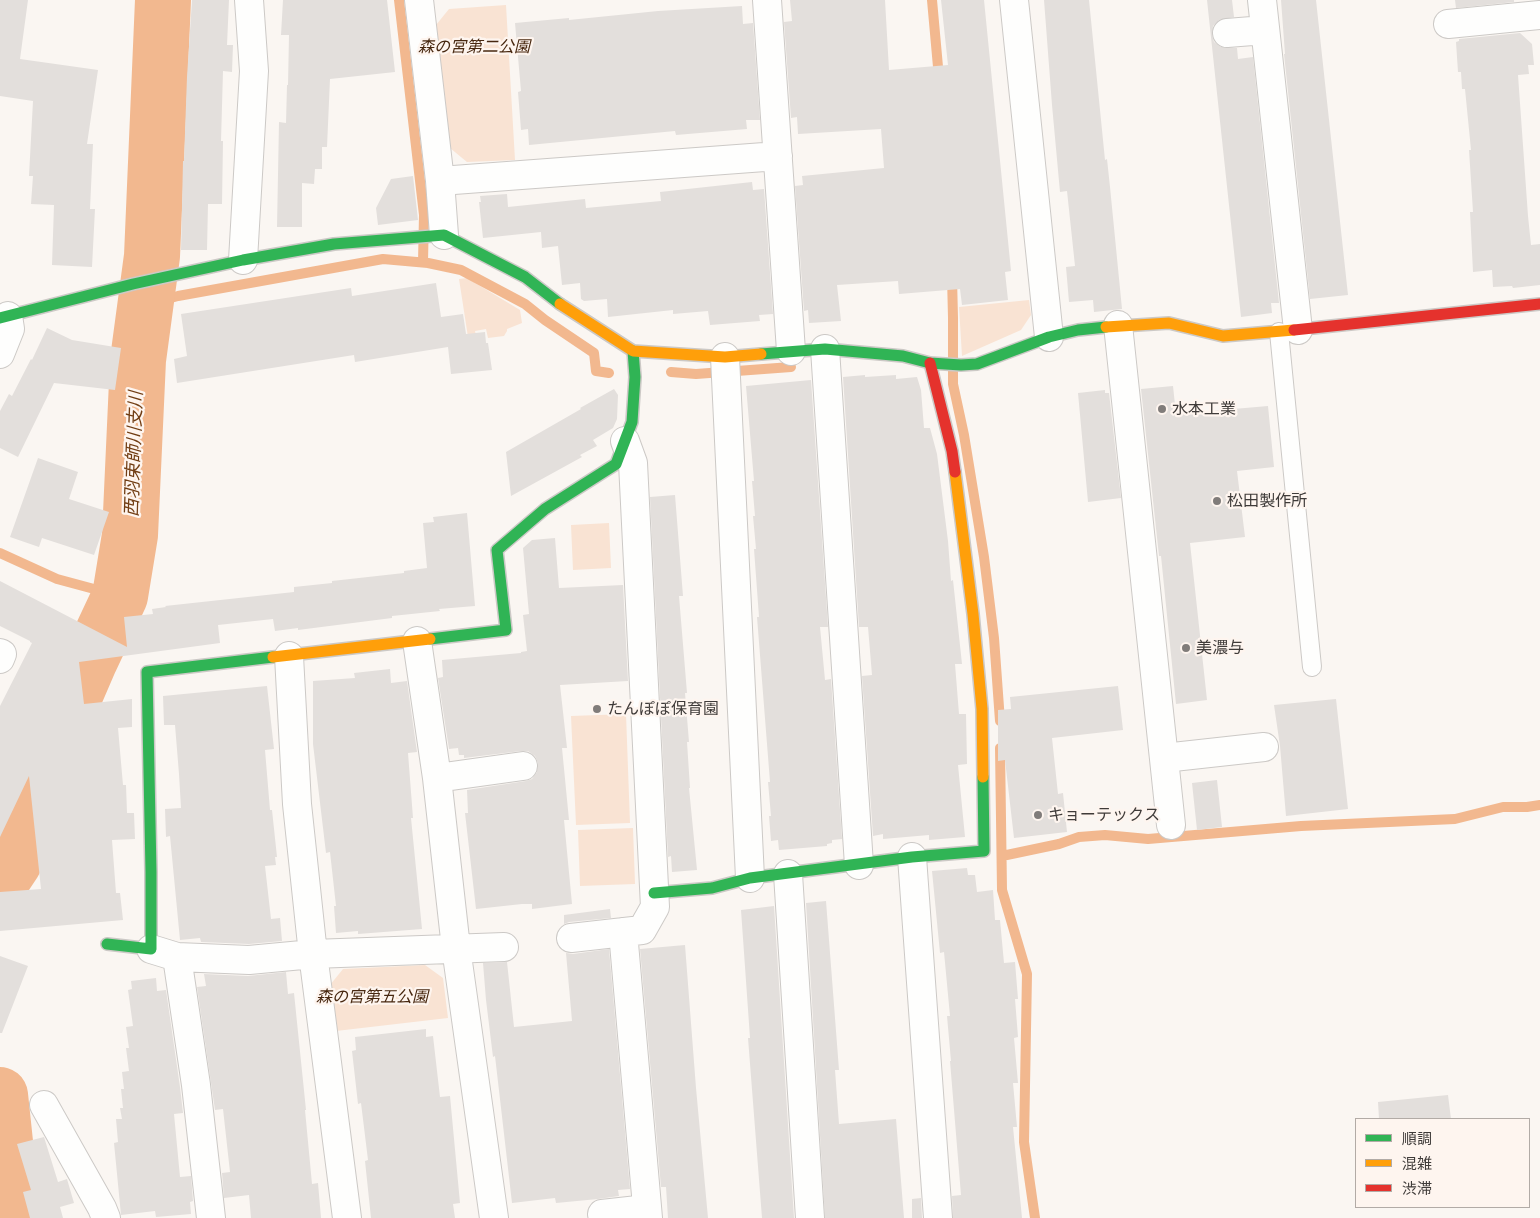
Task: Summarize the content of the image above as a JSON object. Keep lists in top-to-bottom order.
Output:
{
  "water": ["西羽束師川支川"],
  "parks": ["森の宮第二公園", "森の宮第五公園"],
  "places": [
    "水本工業",
    "松田製作所",
    "美濃与",
    "たんぽぽ保育園",
    "キョーテックス"
  ],
  "legend": ["順調", "混雑", "渋滞"]
}
